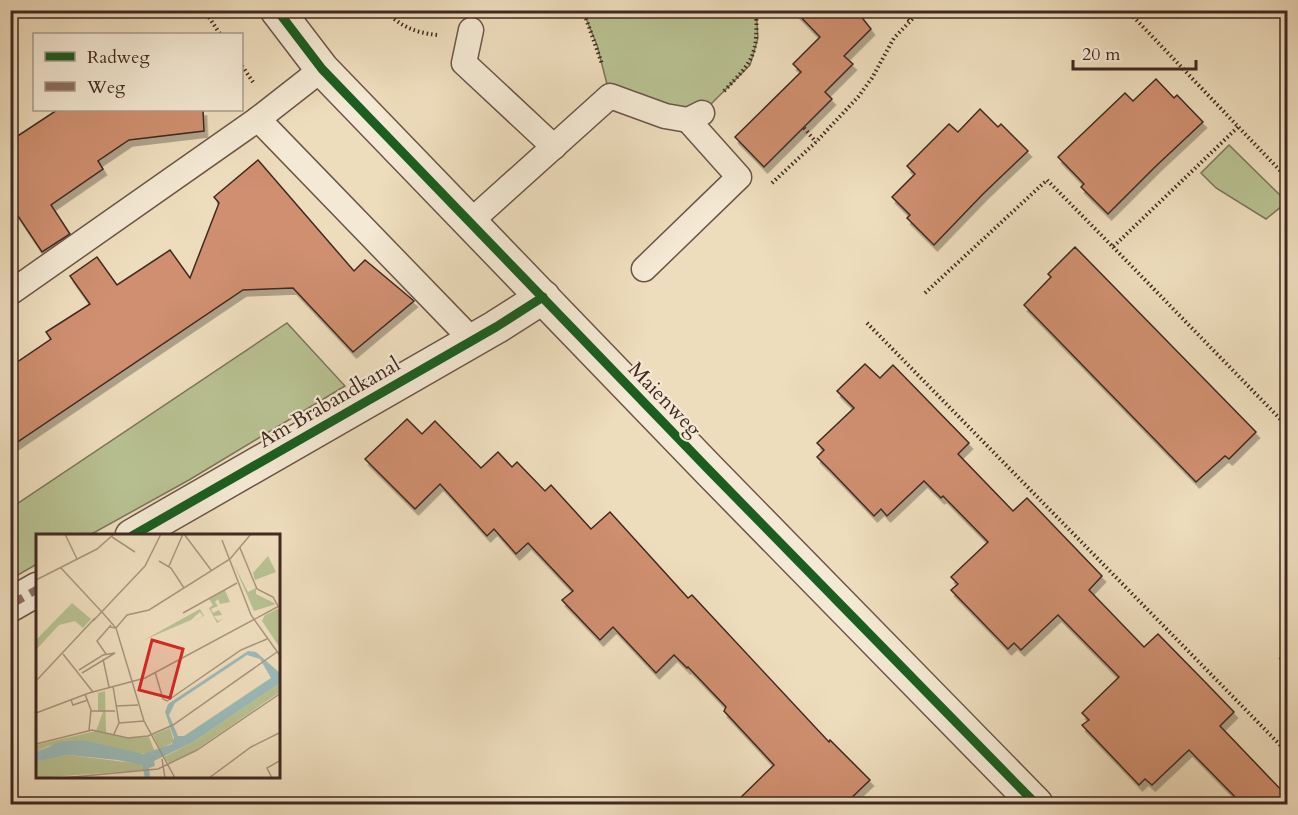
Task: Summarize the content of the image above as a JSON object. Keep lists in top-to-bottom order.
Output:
{
  "streets": {
    "street": ["Maienweg", "Am Brabandkanal"]
  },
  "crossings": [
    ["Maienweg", "Am Brabandkanal"]
  ],
  "legend": ["Radweg", "Weg"],
  "scale_bar": "20 m"
}
